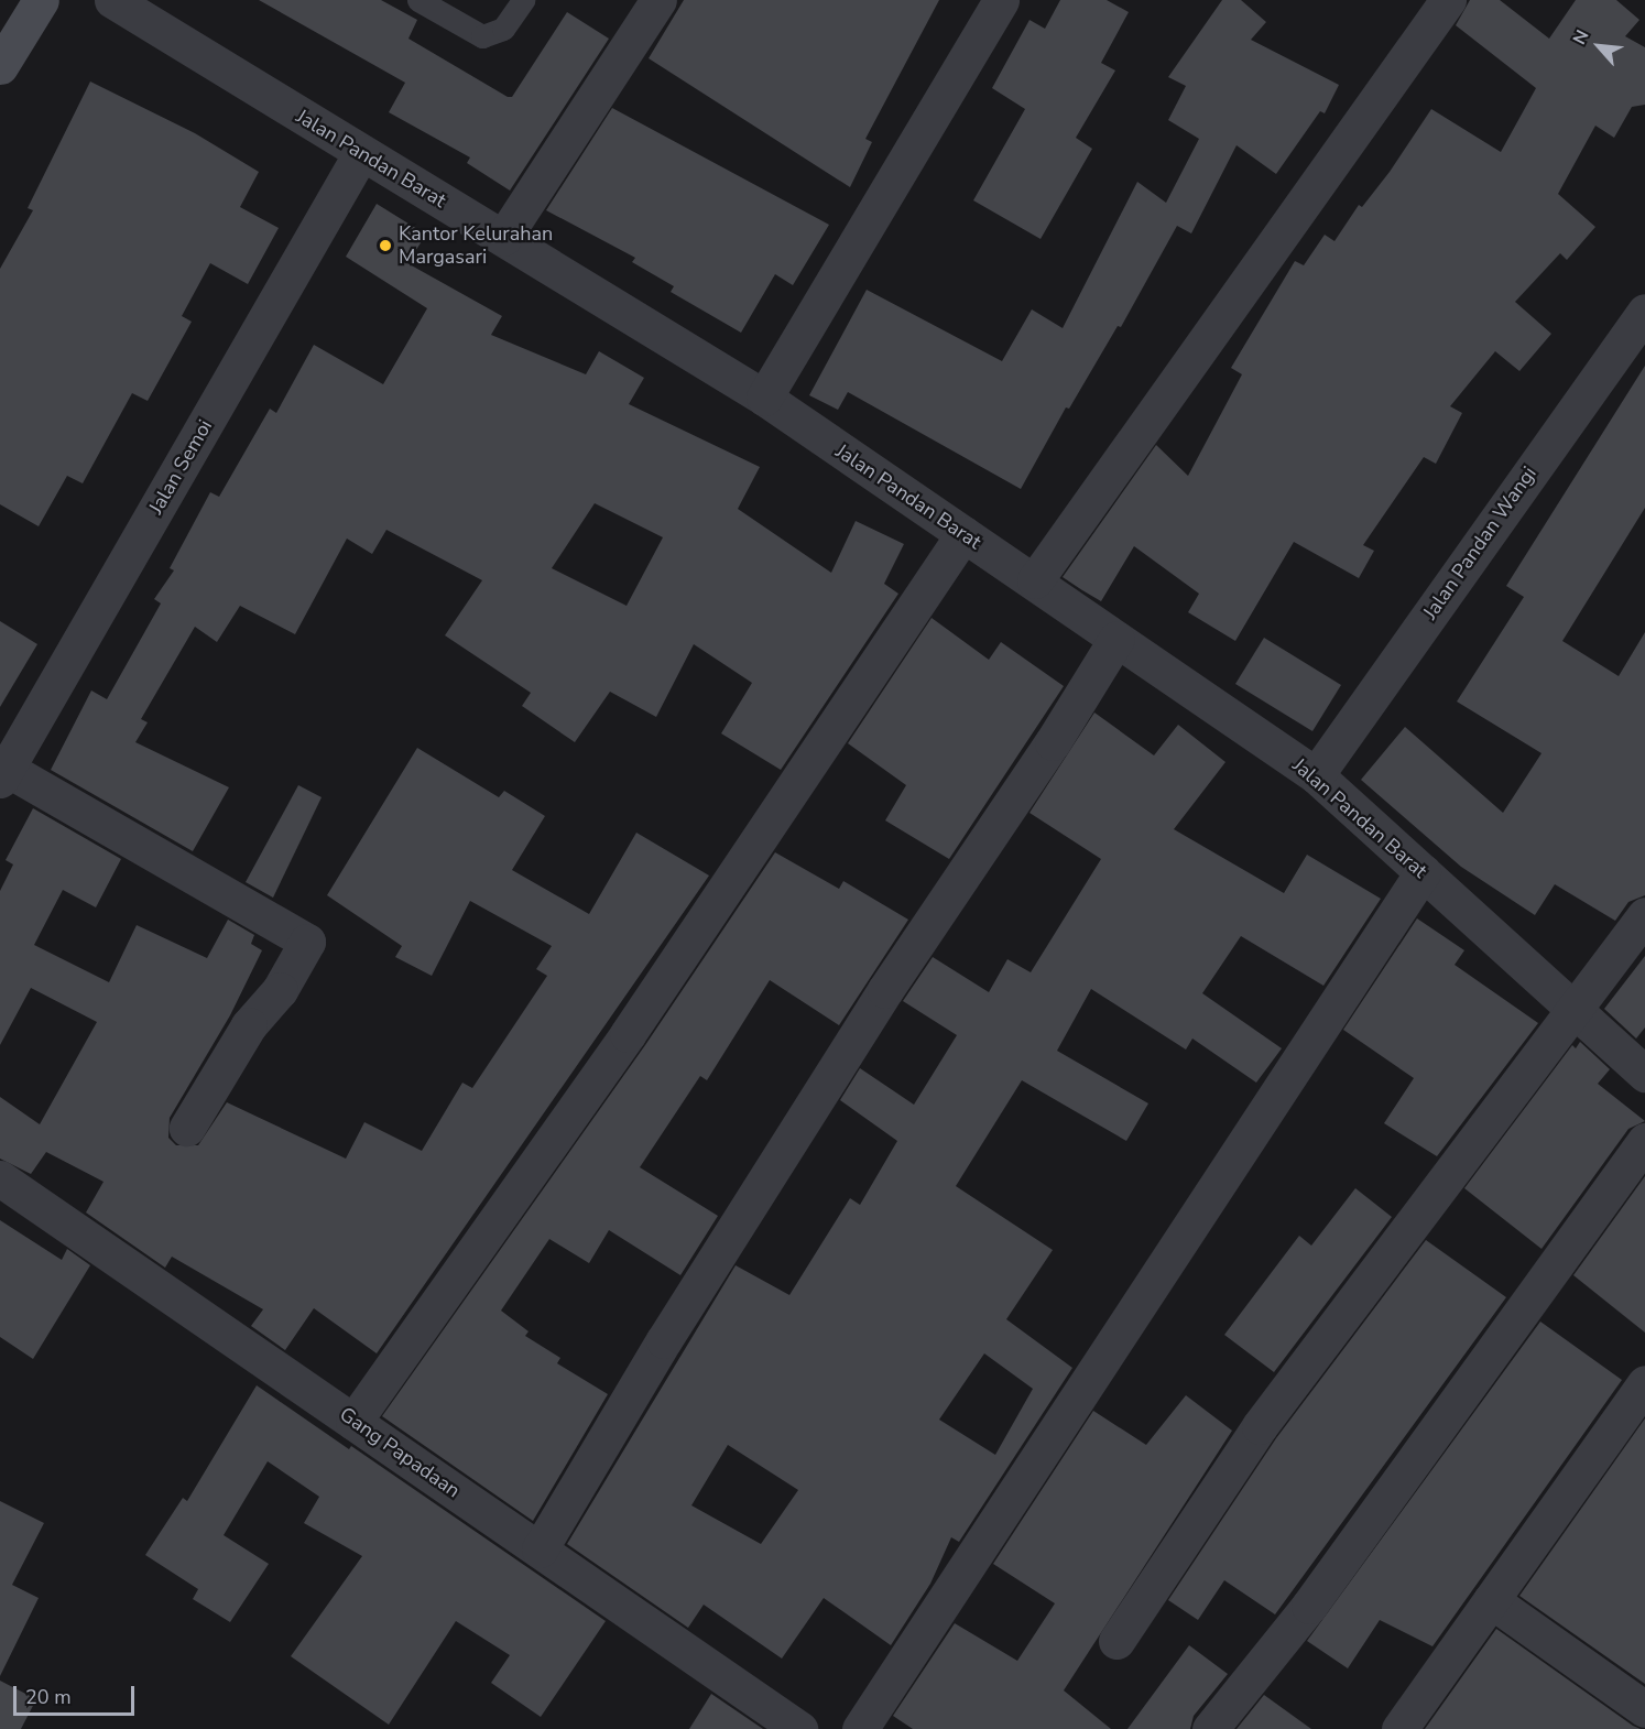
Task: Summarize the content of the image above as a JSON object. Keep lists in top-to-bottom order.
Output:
{
  "streets": {
    "street": [
      "Jalan Pandan Barat",
      "Jalan Semoi",
      "Jalan Pandan Wangi",
      "Gang Papadaan"
    ]
  },
  "crossings": [
    ["Jalan Pandan Barat", "Jalan Semoi"],
    ["Jalan Pandan Barat", "Jalan Pandan Wangi"]
  ],
  "places": ["Kantor Kelurahan Margasari"],
  "scale_bar": "20 m",
  "north": "top left"
}
